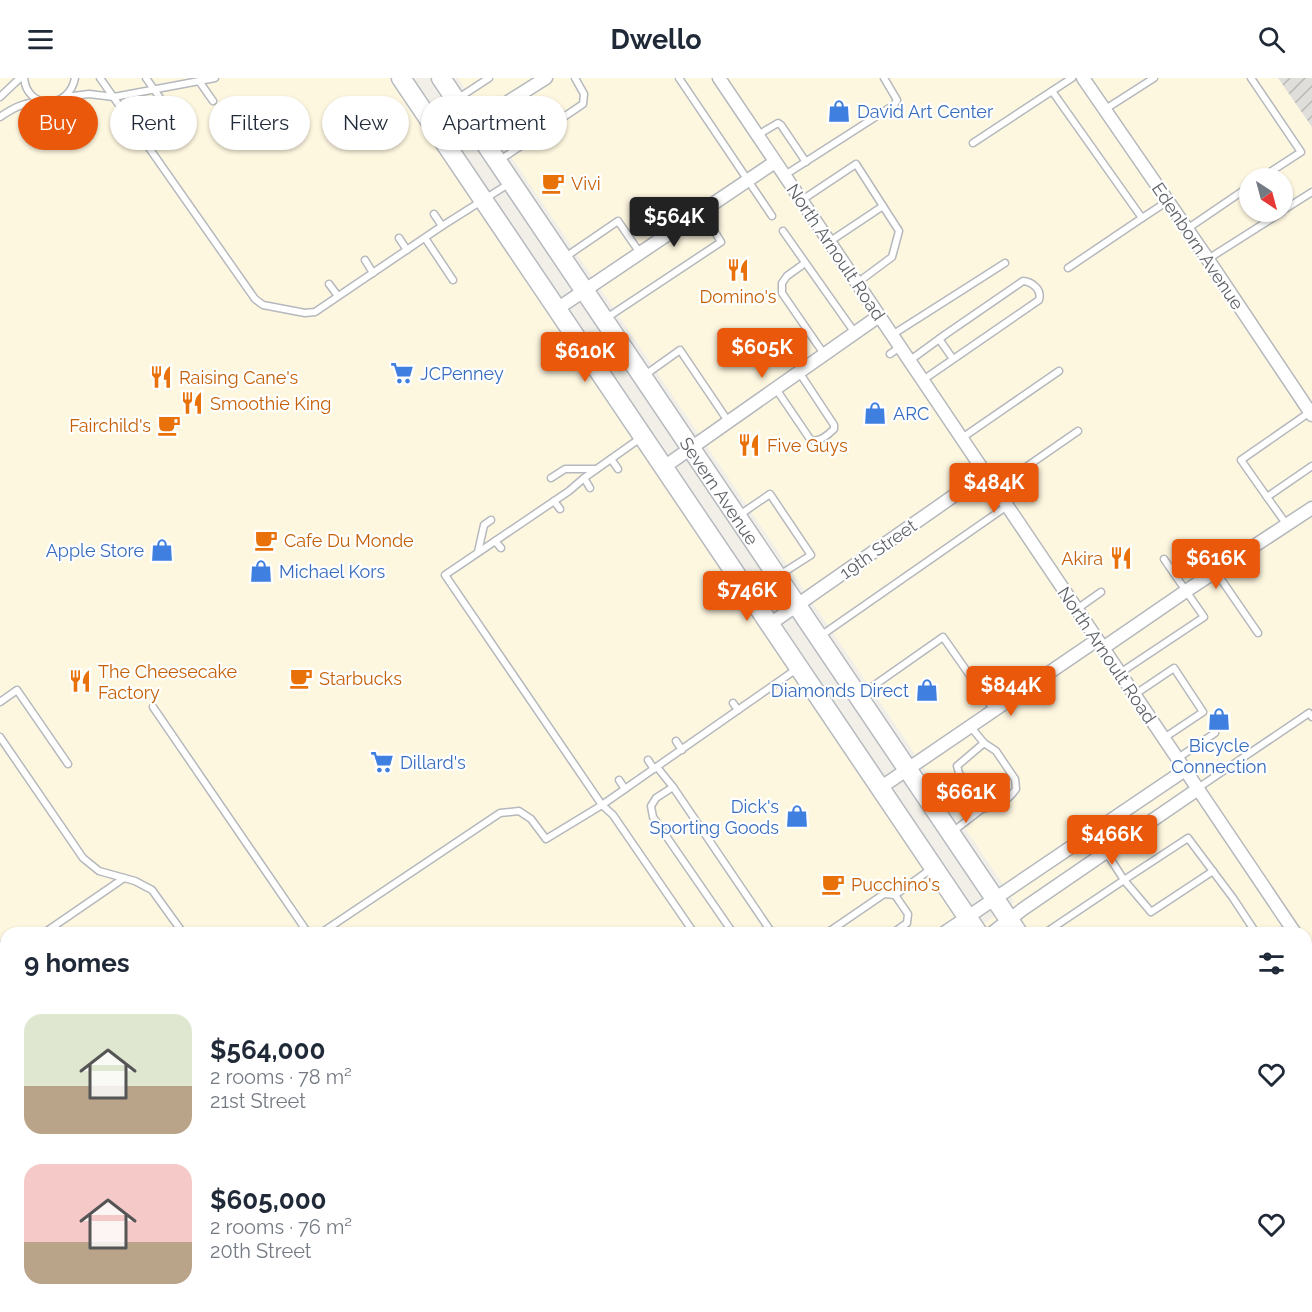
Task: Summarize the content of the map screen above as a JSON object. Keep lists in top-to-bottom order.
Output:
{
  "streets": {
    "street": [
      "Edenborn Avenue",
      "North Arnoult Road",
      "Severn Avenue",
      "19th Street"
    ]
  },
  "crossings": [
    ["North Arnoult Road", "19th Street"],
    ["Severn Avenue", "19th Street"]
  ],
  "places": {
    "shop": [
      "David Art Center",
      "ARC",
      "Apple Store",
      "Michael Kors",
      "Diamonds Direct",
      "Bicycle Connection",
      "Dick's Sporting Goods"
    ],
    "cafe": [
      "Vivi",
      "Fairchild's",
      "Cafe Du Monde",
      "Starbucks",
      "Pucchino's"
    ],
    "restaurant": [
      "Domino's",
      "Raising Cane's",
      "Smoothie King",
      "Five Guys",
      "Akira",
      "The Cheesecake Factory"
    ],
    "supermarket": ["JCPenney", "Dillard's"]
  },
  "north": "bottom right",
  "page": {
    "header": "Dwello",
    "chip": [
      "Buy",
      "Rent",
      "Filters",
      "New",
      "Apartment"
    ],
    "price": [
      "$564K",
      "$605K",
      "$610K",
      "$484K",
      "$616K",
      "$746K",
      "$844K",
      "$661K",
      "$466K"
    ],
    "heading": "9 homes",
    "list": [
      {
        "name": "$564,000",
        "note": "2 rooms · 78 m² · 21st Street"
      },
      {
        "name": "$605,000",
        "note": "2 rooms · 76 m² · 20th Street"
      }
    ]
  }
}
